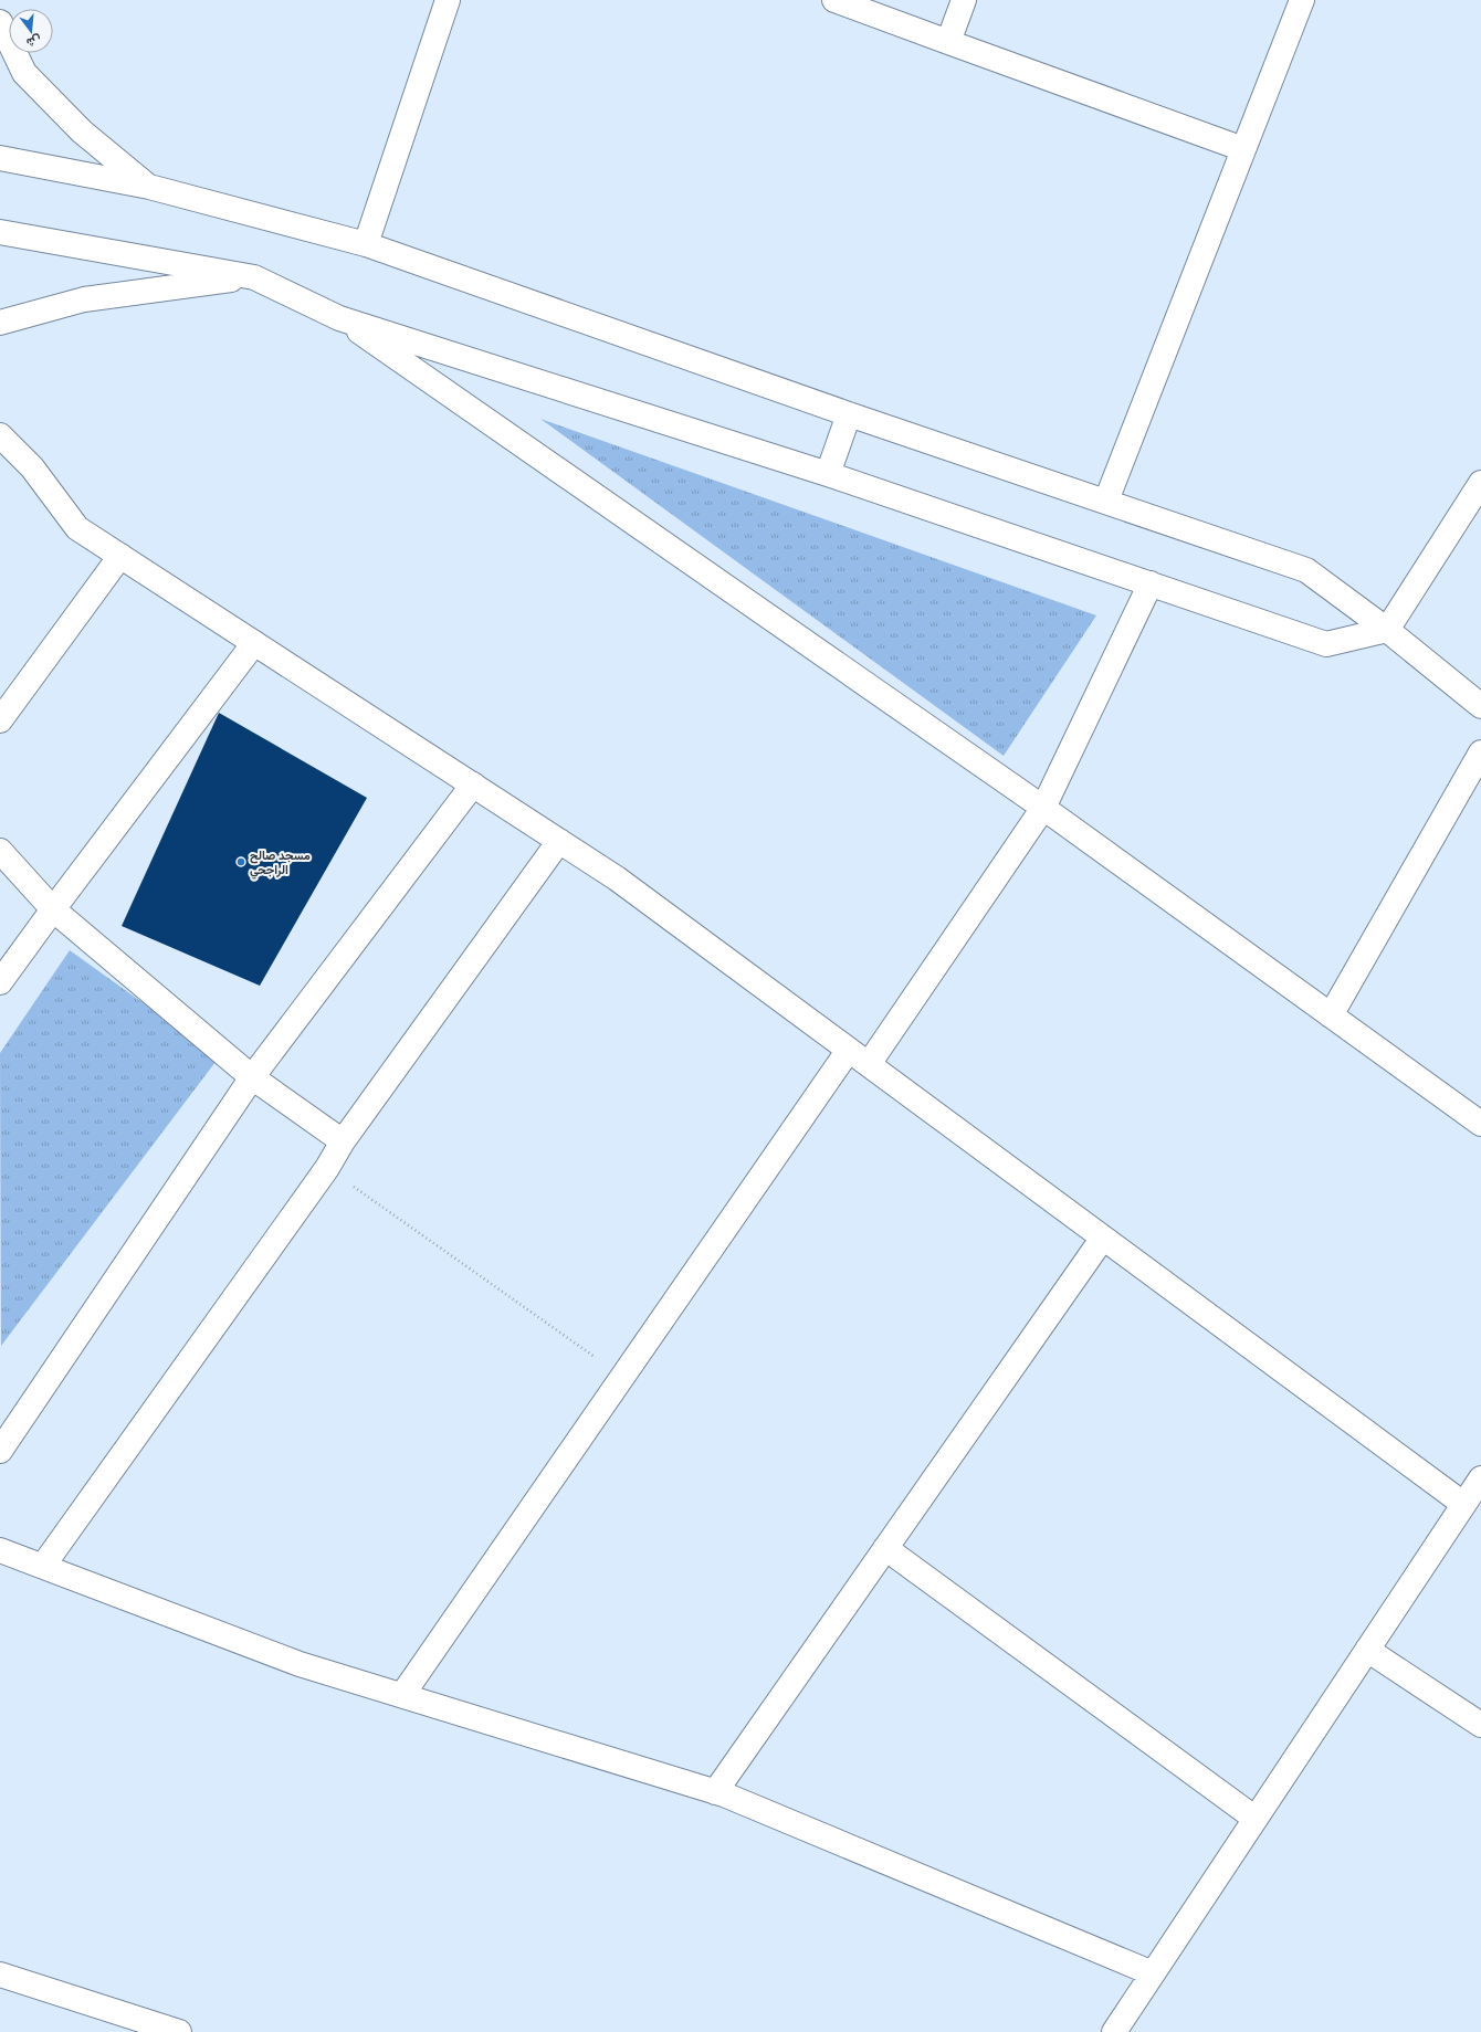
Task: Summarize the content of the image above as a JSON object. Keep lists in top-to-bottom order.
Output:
{
  "places": ["مسجد صالح الراجحي"],
  "north": "bottom"
}
